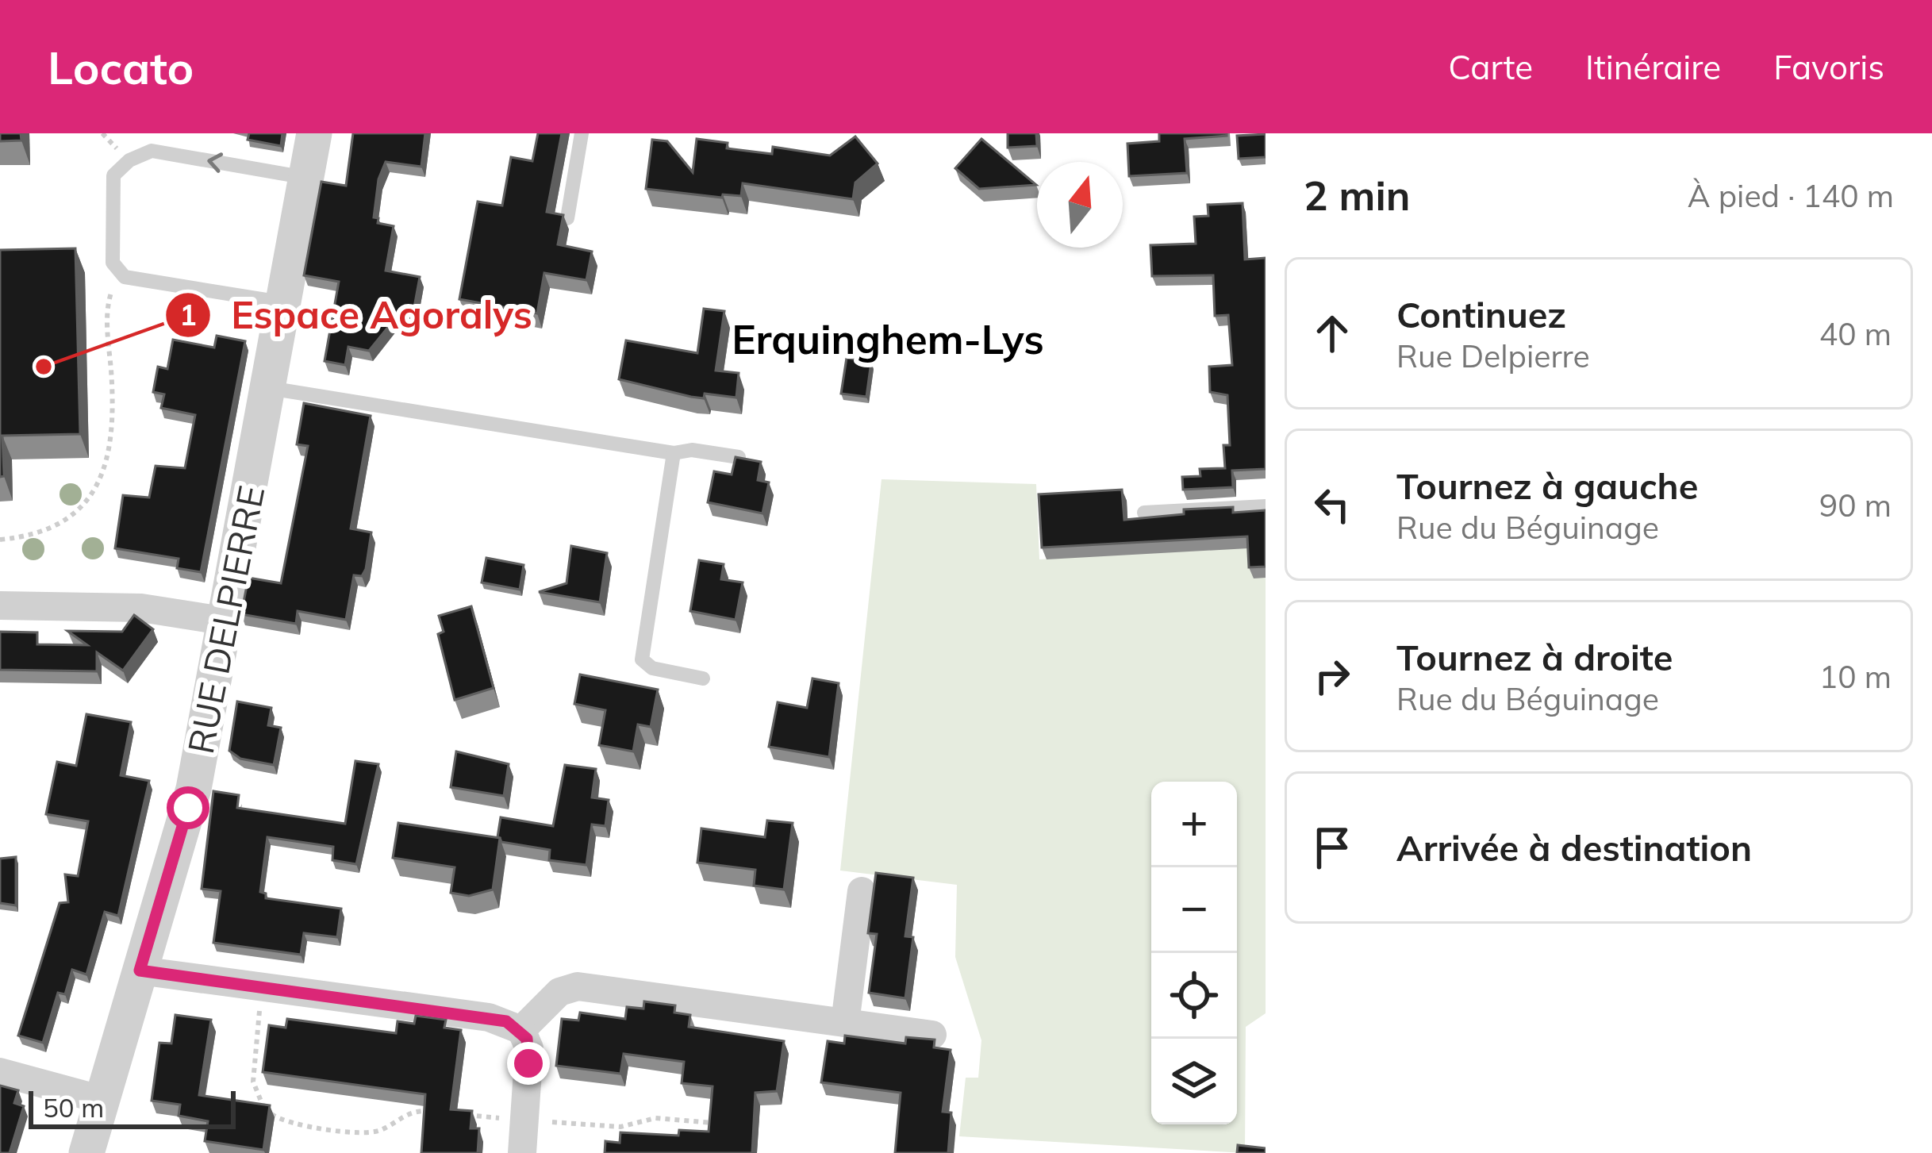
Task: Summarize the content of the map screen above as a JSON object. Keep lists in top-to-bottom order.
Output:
{
  "streets": {
    "street": ["RUE DELPIERRE"]
  },
  "districts": ["Erquinghem-Lys"],
  "places": ["Espace Agoralys"],
  "scale_bar": "50 m",
  "north": "top",
  "page": {
    "header": "Locato",
    "nav": ["Carte", "Itinéraire", "Favoris"],
    "heading": ["2 min", "À pied · 140 m"],
    "list": [
      ["Continuez", "Rue Delpierre", "40 m"],
      ["Tournez à gauche", "Rue du Béguinage", "90 m"],
      ["Tournez à droite", "Rue du Béguinage", "10 m"],
      "Arrivée à destination"
    ],
    "map_buttons": ["+", "−"],
    "scale": "50 m"
  }
}
